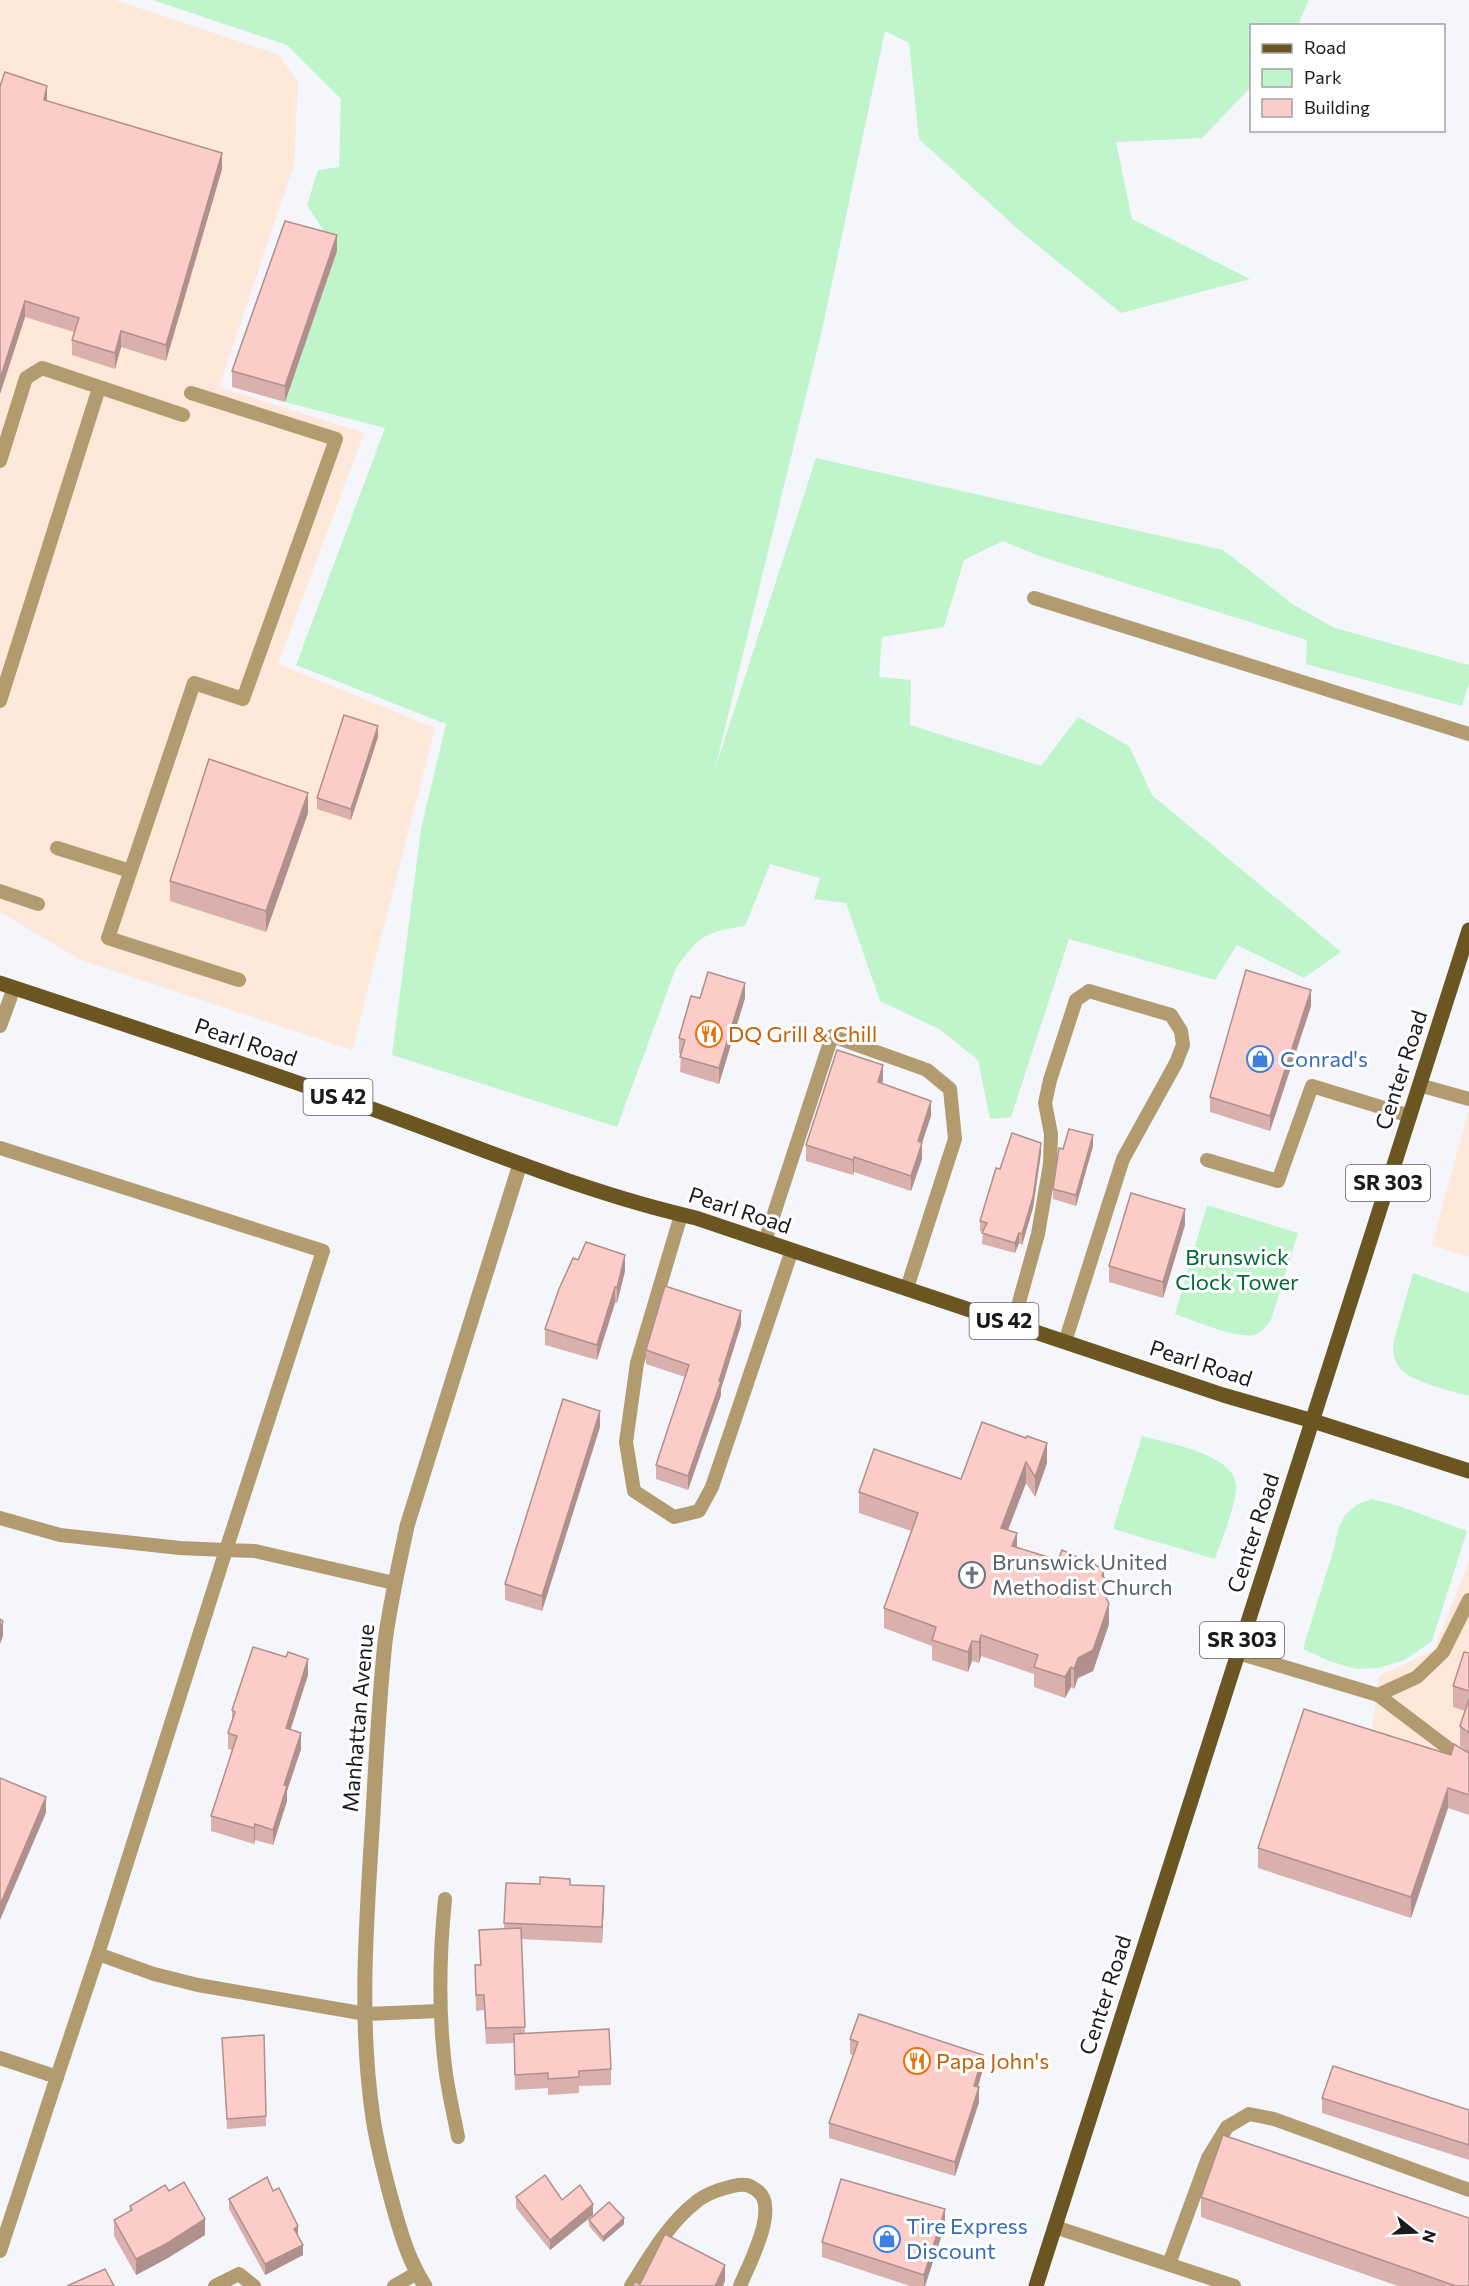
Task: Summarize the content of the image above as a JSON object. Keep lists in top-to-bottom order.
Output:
{
  "streets": {
    "main road": [
      "Pearl Road",
      "Center Road",
      "US 42",
      "SR 303"
    ],
    "street": ["Manhattan Avenue"]
  },
  "crossings": [
    ["Pearl Road", "Center Road"],
    ["Pearl Road", "Manhattan Avenue"]
  ],
  "parks": ["Brunswick Clock Tower"],
  "places": {
    "restaurant": ["DQ Grill & Chill", "Papa John's"],
    "shop": ["Conrad's", "Tire Express Discount"],
    "church": ["Brunswick United Methodist Church"]
  },
  "legend": ["Road", "Park", "Building"],
  "north": "right"
}
